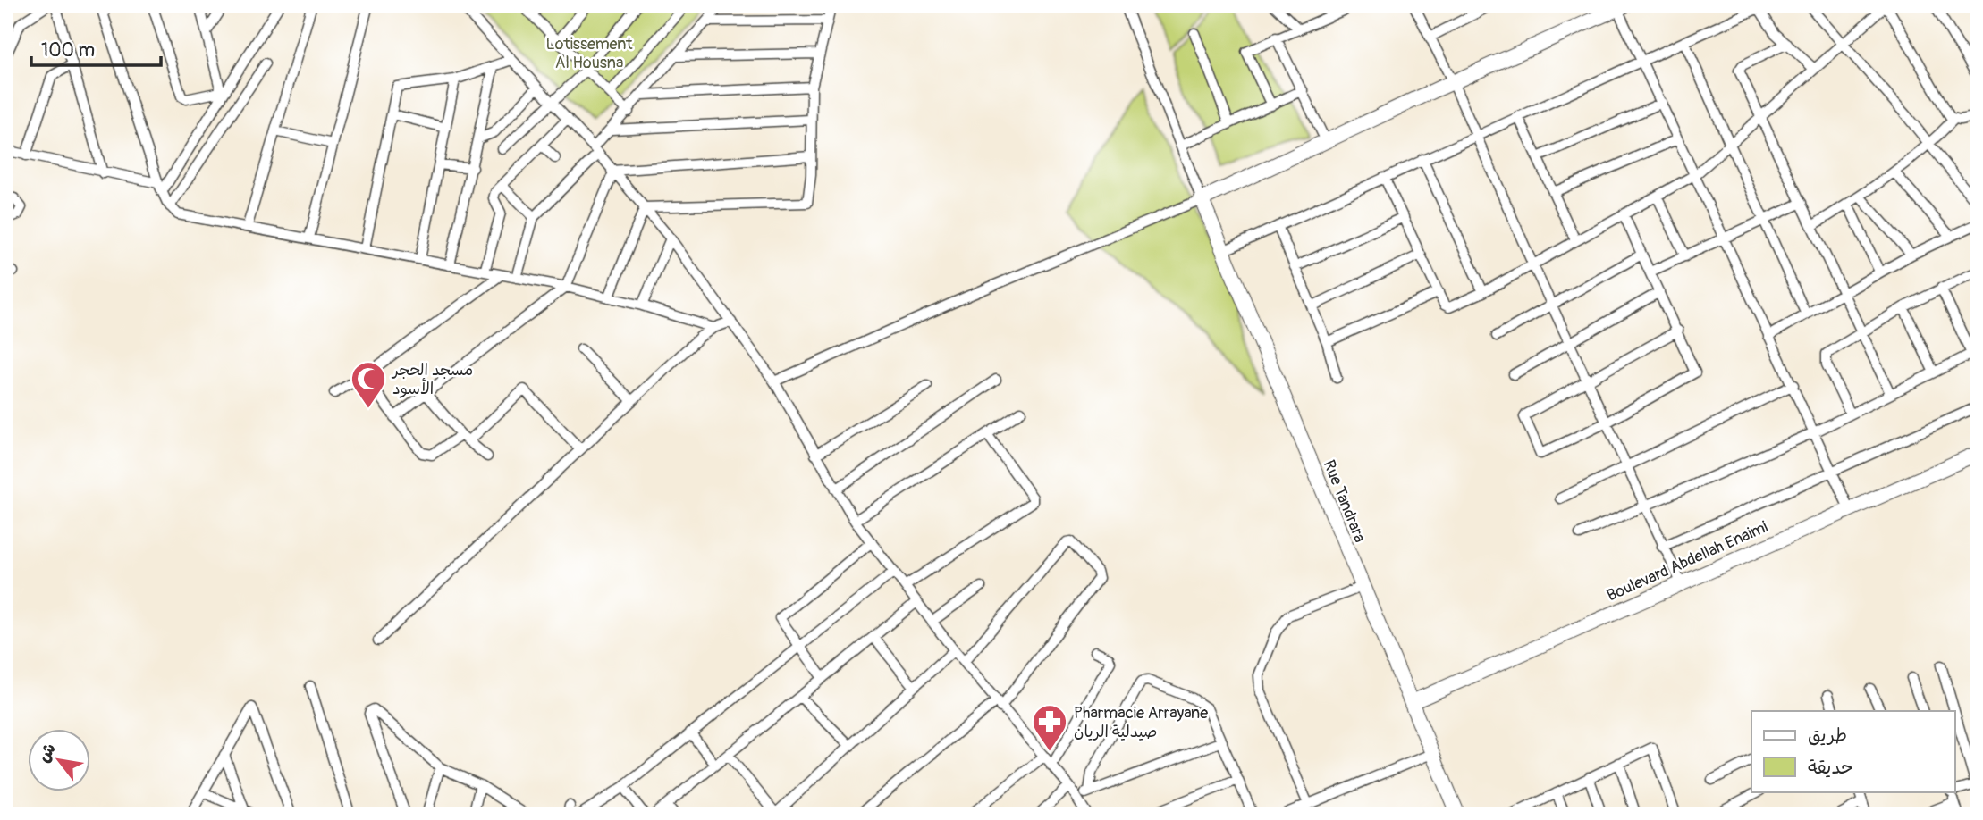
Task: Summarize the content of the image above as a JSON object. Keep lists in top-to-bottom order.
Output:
{
  "streets": {
    "street": ["Rue Tandrara", "Boulevard Abdellah Enaimi"]
  },
  "crossings": [
    ["Rue Tandrara", "Boulevard Abdellah Enaimi"]
  ],
  "parks": ["Lotissement Al Housna"],
  "places": {
    "mosque": ["مسجد الحجر الأسود"],
    "pharmacy": ["Pharmacie Arrayane صيدلية الريان"]
  },
  "legend": ["طريق", "حديقة"],
  "scale_bar": "100 m",
  "north": "top left"
}
